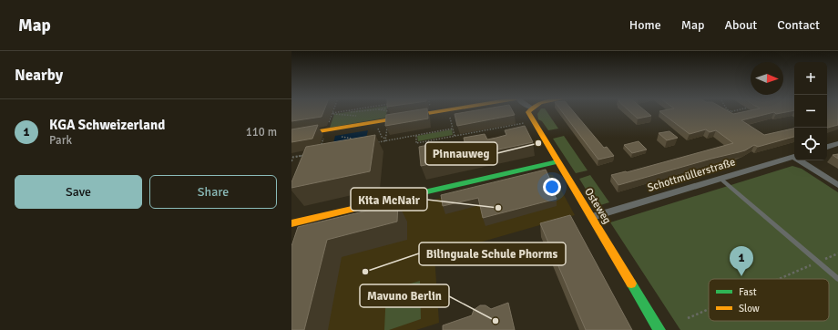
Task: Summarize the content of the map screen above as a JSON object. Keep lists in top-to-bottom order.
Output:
{
  "streets": {
    "street": ["Schottmüllerstraße", "Osteweg"]
  },
  "crossings": [
    ["Schottmüllerstraße", "Osteweg"]
  ],
  "places": [
    "Pinnauweg",
    "Kita McNair",
    "Bilinguale Schule Phorms",
    "Mavuno Berlin"
  ],
  "legend": ["Fast", "Slow"],
  "north": "right",
  "page": {
    "header": "Map",
    "nav": [
      "Home",
      "Map",
      "About",
      "Contact"
    ],
    "heading": "Nearby",
    "map_buttons": ["+", "−"],
    "list": [
      {
        "mark": "1",
        "name": "KGA Schweizerland",
        "note": "Park",
        "value": "110 m"
      }
    ],
    "buttons": ["Save", "Share"],
    "pins": "1"
  }
}
